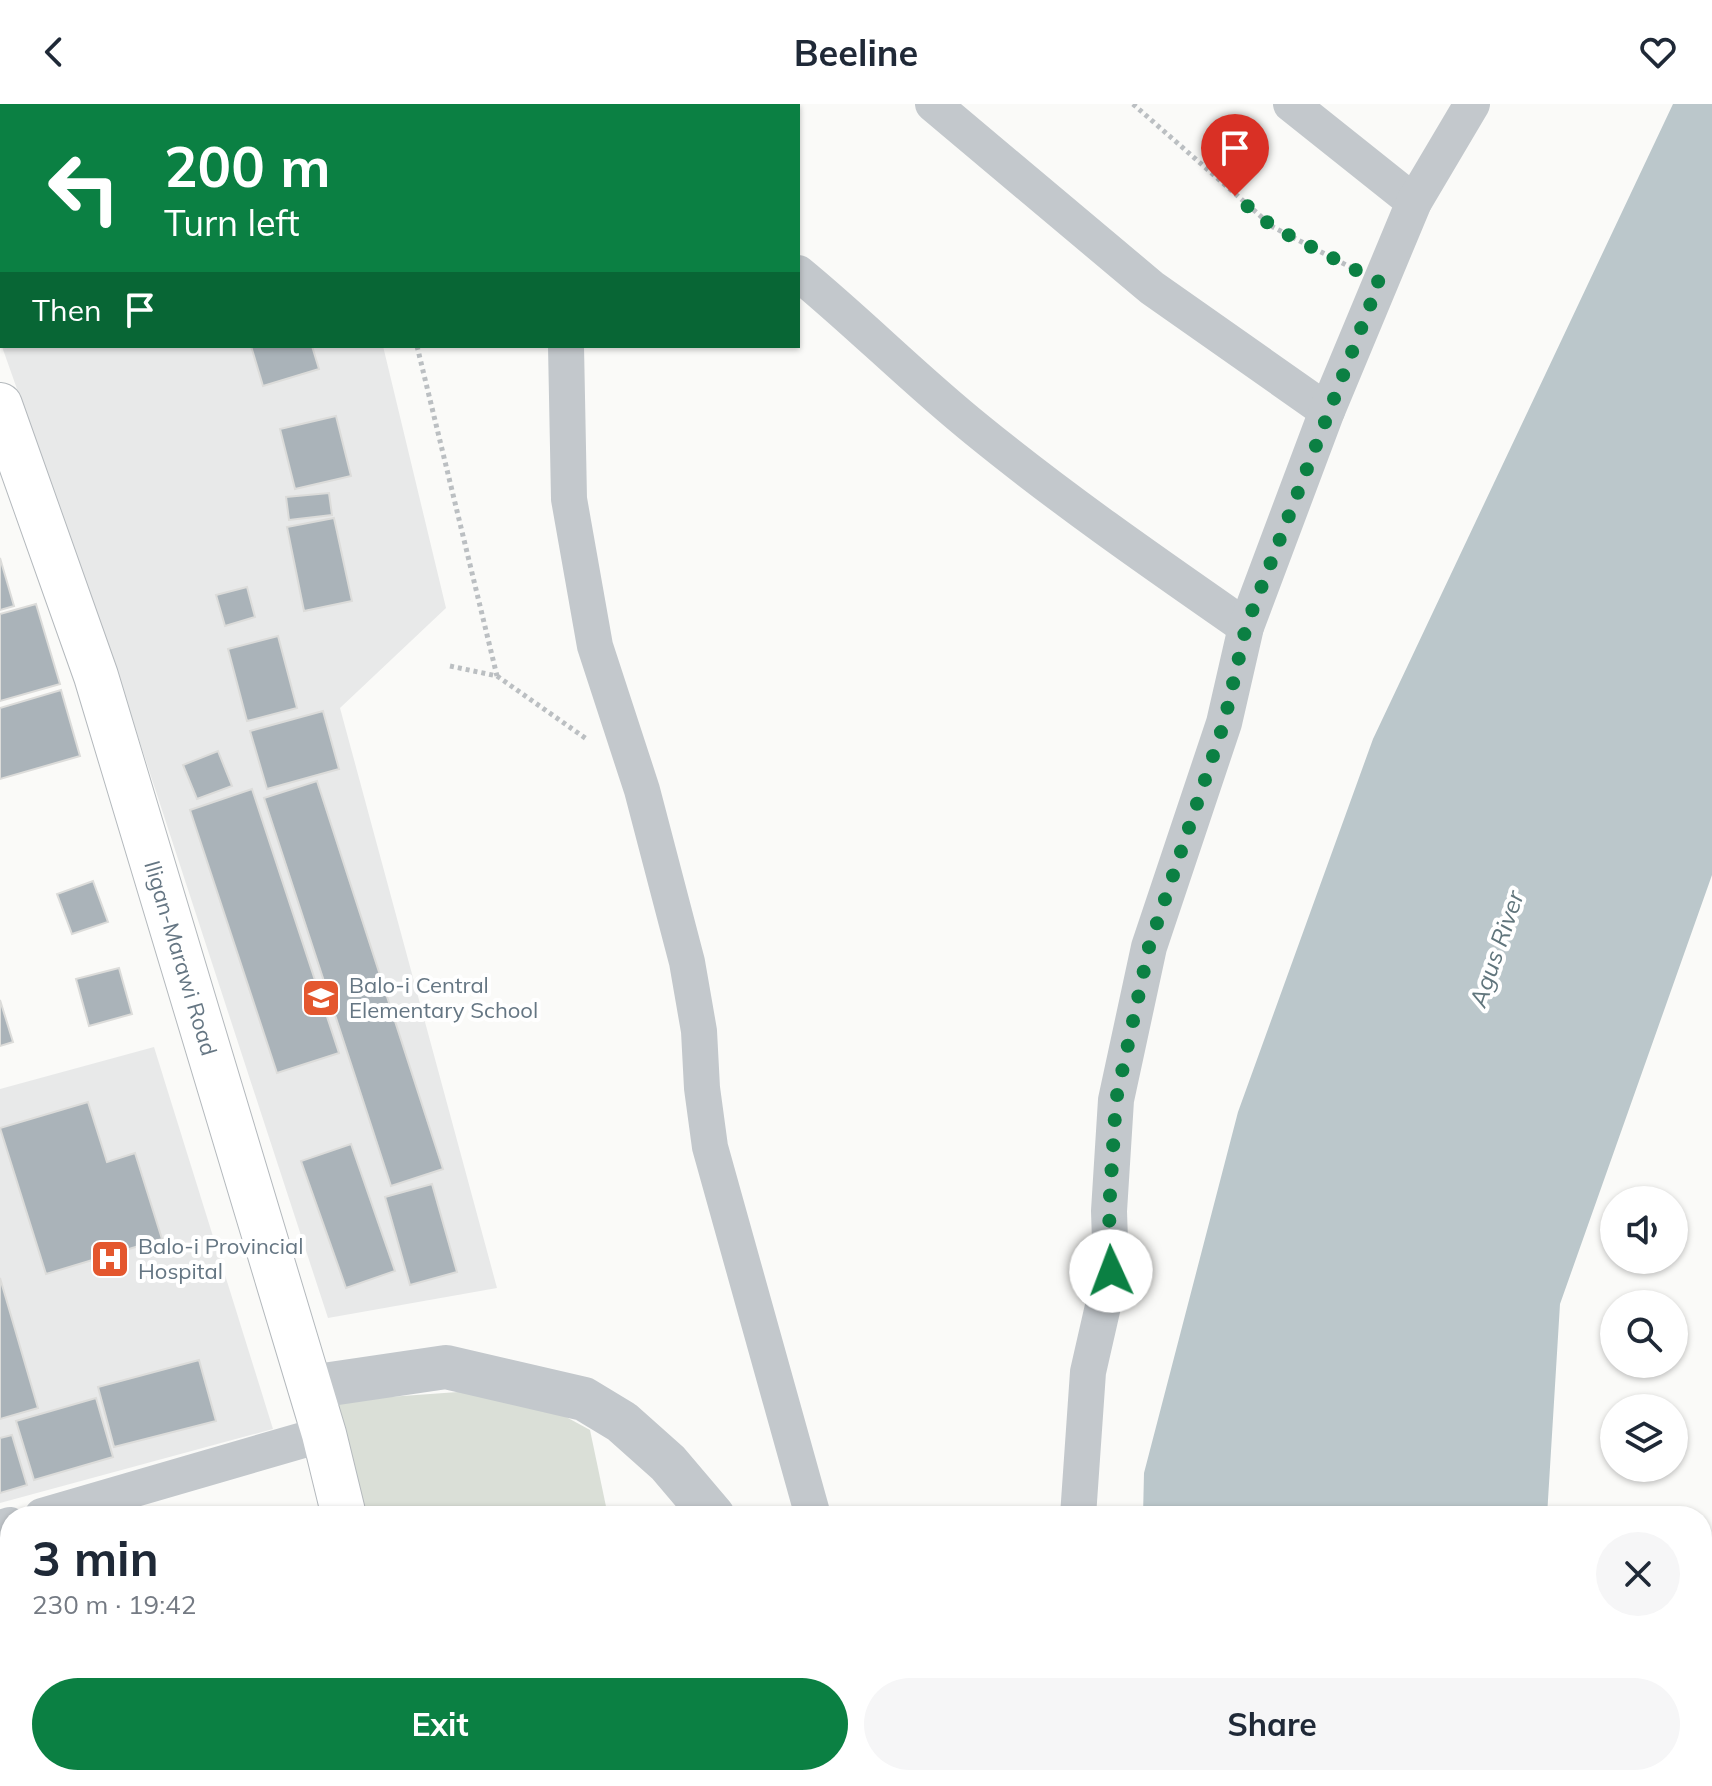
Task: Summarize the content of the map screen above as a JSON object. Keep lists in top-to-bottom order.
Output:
{
  "streets": {
    "highway": ["Iligan-Marawi Road"]
  },
  "water": ["Agus River"],
  "places": {
    "school or university": ["Balo-i Central Elementary School"],
    "hospital": ["Balo-i Provincial Hospital"]
  },
  "page": {
    "header": "Beeline",
    "turn": ["200 m", "Turn left"],
    "then": "Then",
    "heading": ["3 min", "230 m · 19:42"],
    "buttons": ["Exit", "Share"]
  }
}
